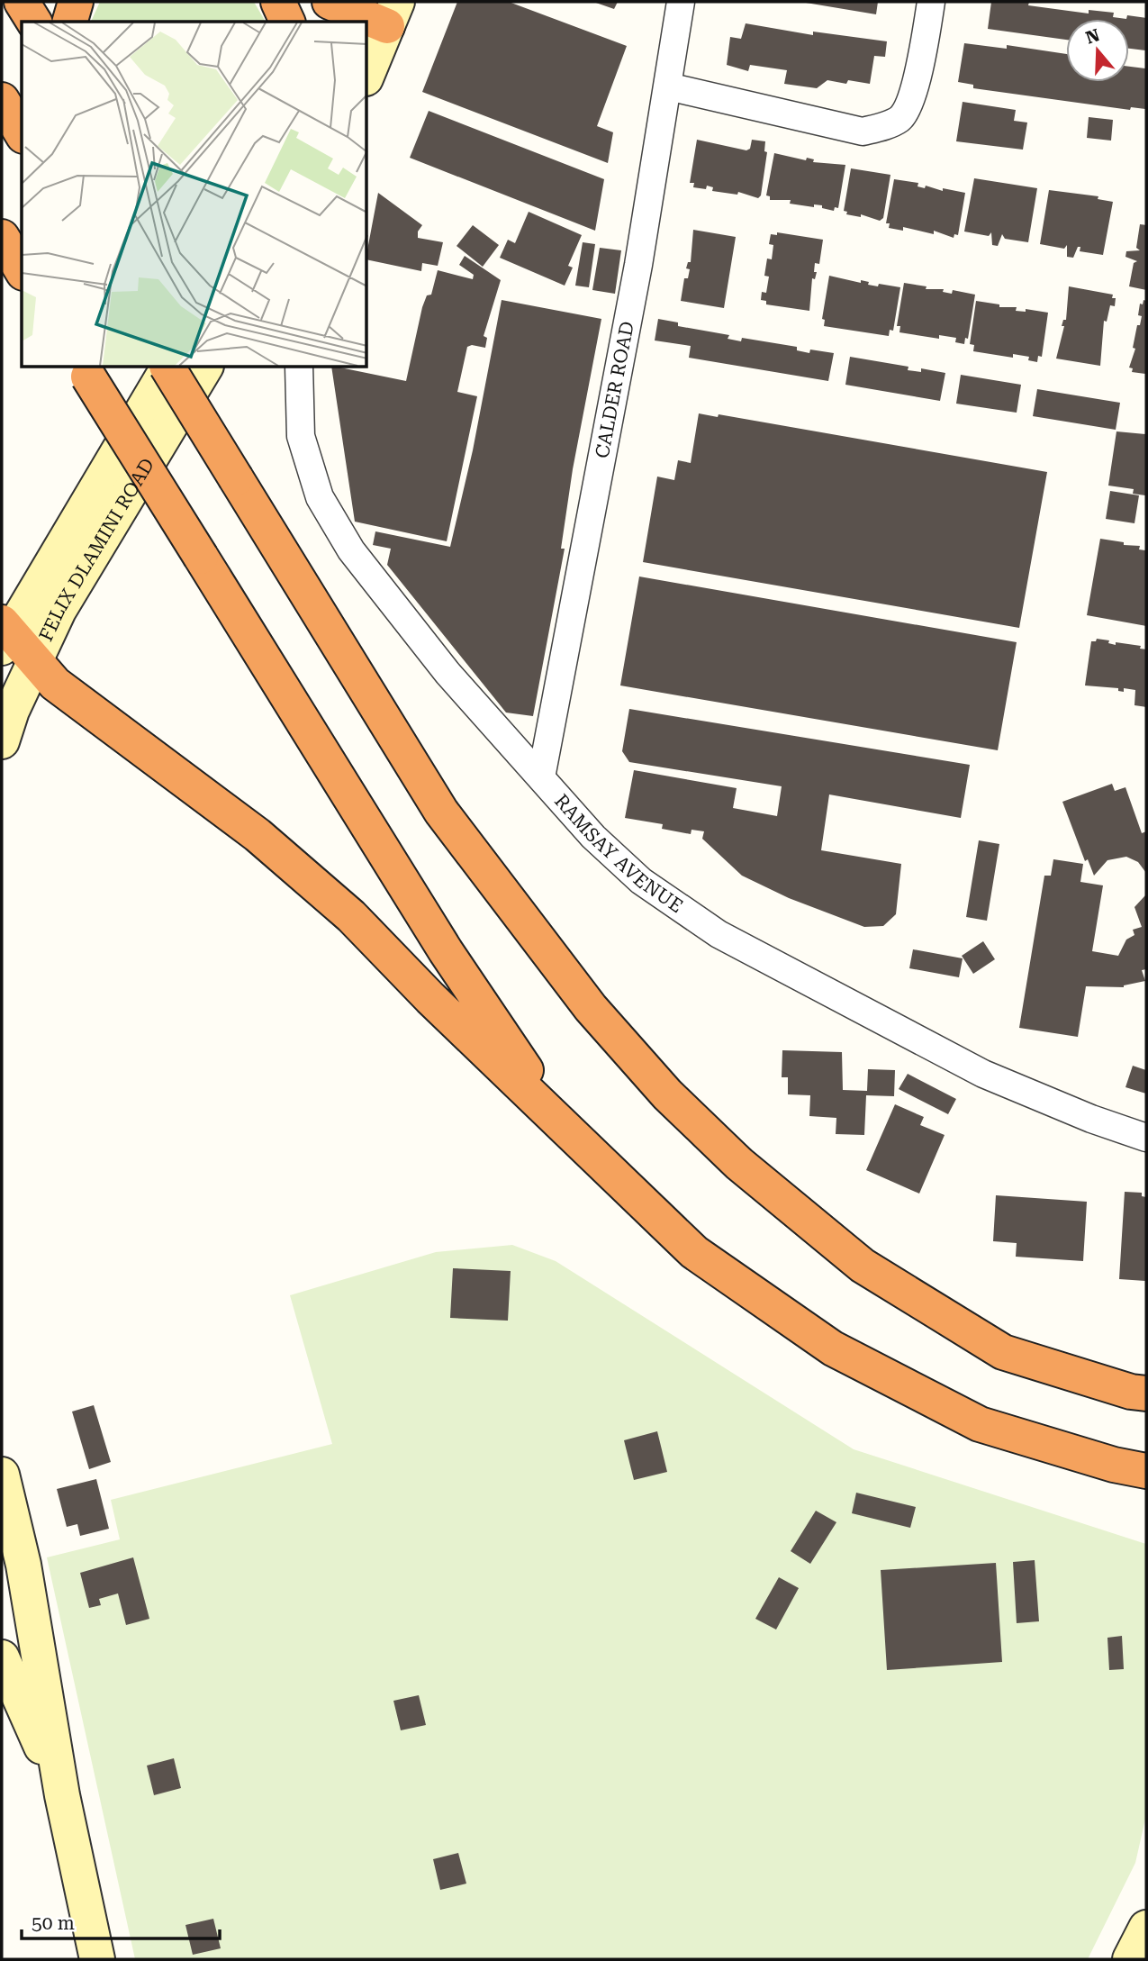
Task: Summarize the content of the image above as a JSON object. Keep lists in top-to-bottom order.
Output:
{
  "streets": {
    "main road": ["FELIX DLAMINI ROAD"],
    "street": ["CALDER ROAD", "RAMSAY AVENUE"]
  },
  "crossings": [
    ["CALDER ROAD", "RAMSAY AVENUE"]
  ],
  "scale_bar": "50 m",
  "north": "top"
}
